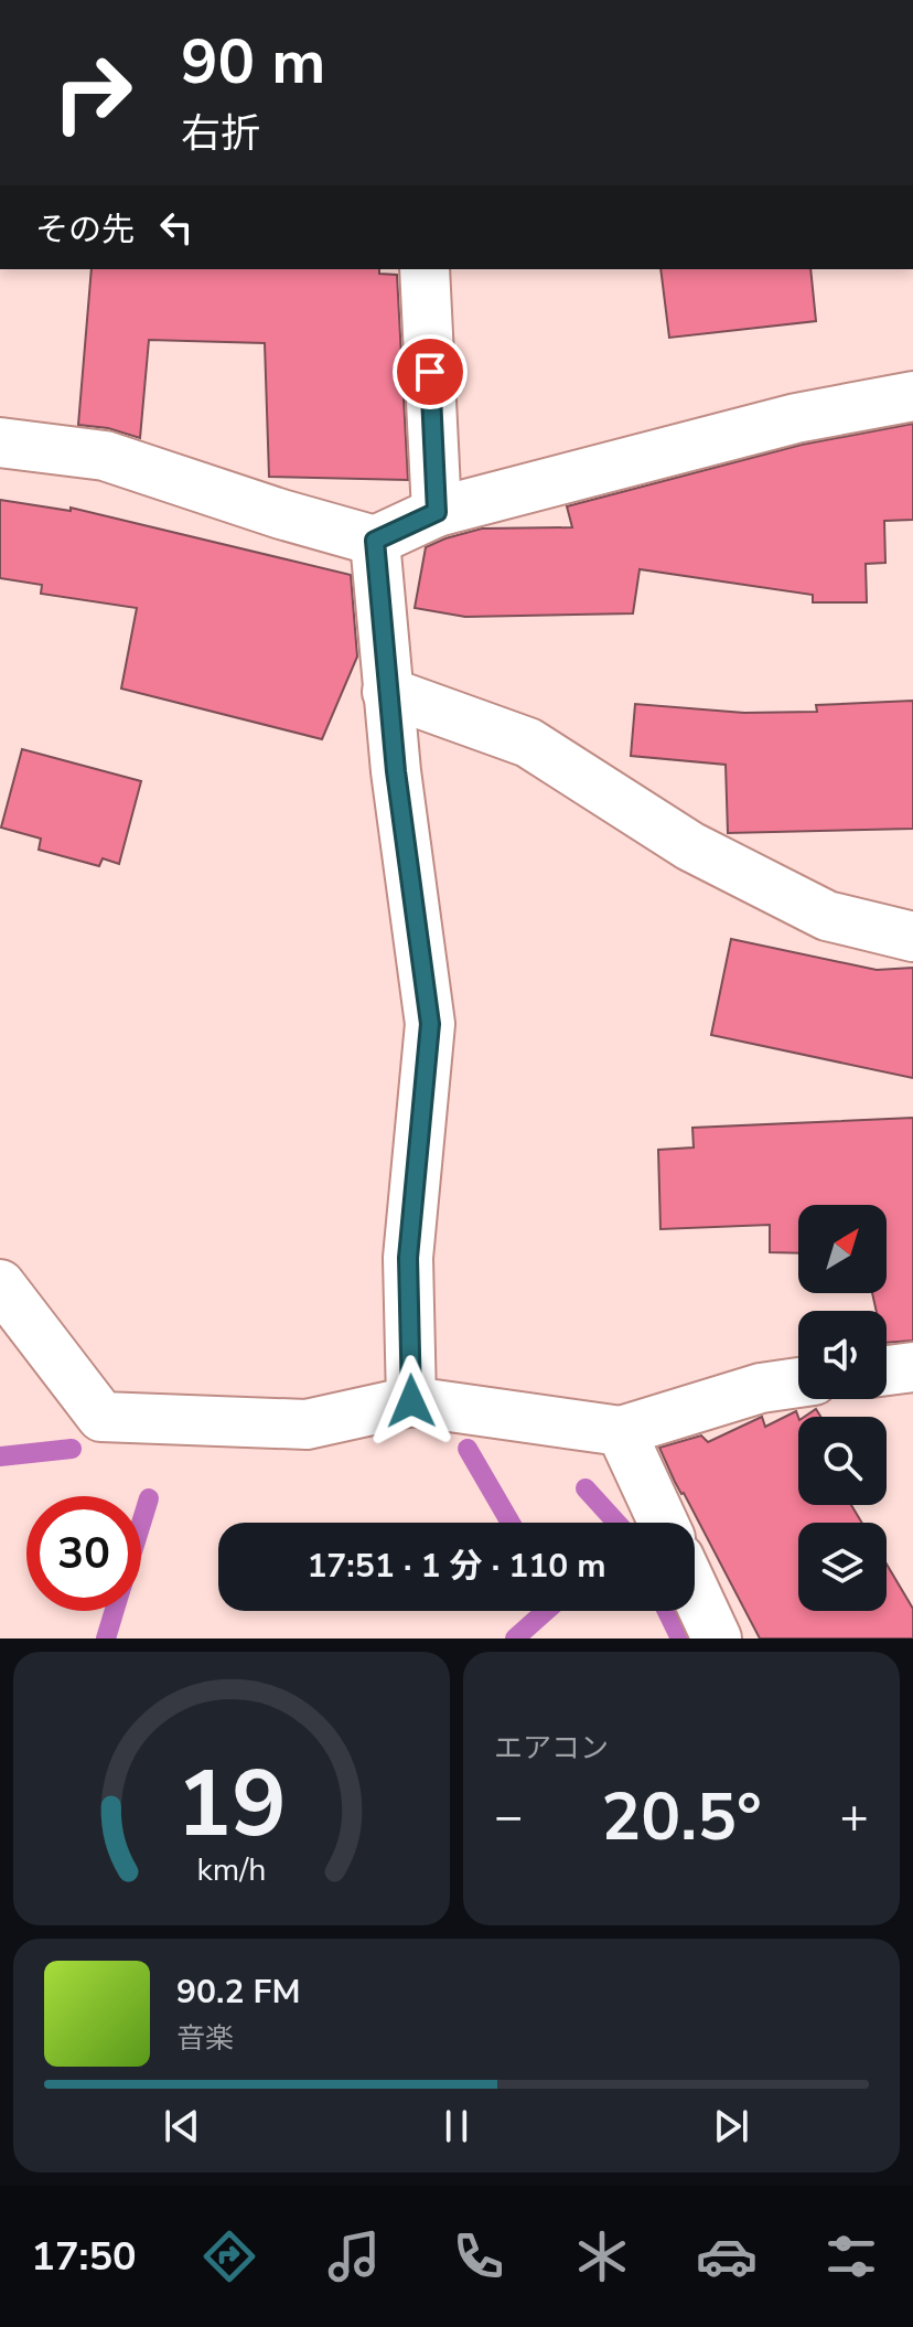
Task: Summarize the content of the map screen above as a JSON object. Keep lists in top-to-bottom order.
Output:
{
  "north": "top right",
  "page": {
    "turn": ["90 m", "右折"],
    "then": "その先",
    "limit": "30",
    "trip": "17:51 · 1 分 · 110 m",
    "tile": "エアコン",
    "heat": ["−", "20.5°", "+"],
    "song": ["90.2 FM", "音楽"],
    "tabs": "17:50",
    "gauge": ["19", "km/h"]
  }
}
